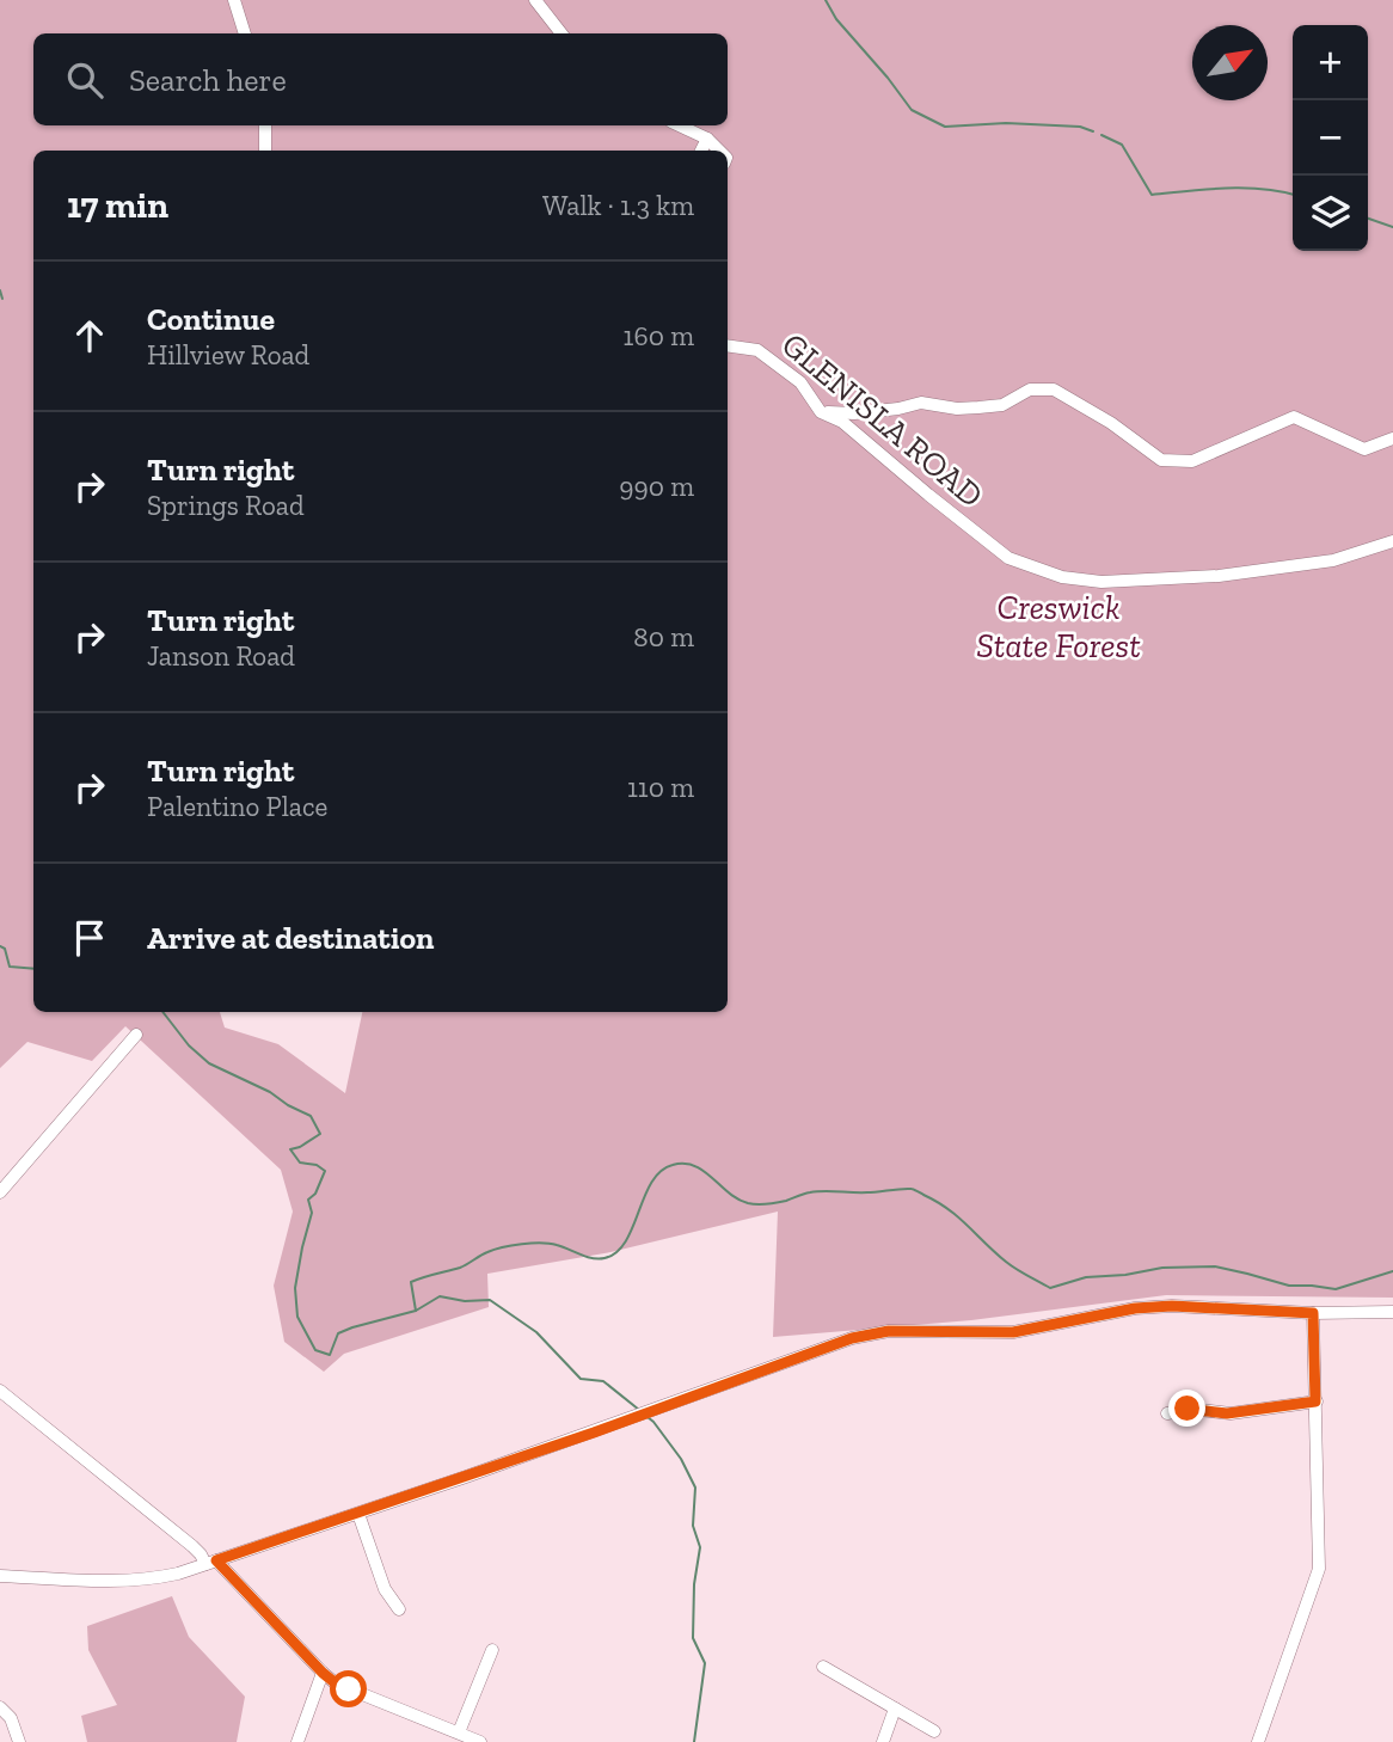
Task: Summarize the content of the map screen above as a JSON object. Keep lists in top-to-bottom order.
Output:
{
  "streets": {
    "street": ["GLENISLA ROAD"]
  },
  "parks": ["Creswick State Forest"],
  "north": "top right",
  "page": {
    "map_buttons": ["+", "−"],
    "search": "Search here",
    "heading": ["17 min", "Walk · 1.3 km"],
    "list": [
      ["Continue", "Hillview Road", "160 m"],
      ["Turn right", "Springs Road", "990 m"],
      ["Turn right", "Janson Road", "80 m"],
      ["Turn right", "Palentino Place", "110 m"],
      "Arrive at destination"
    ]
  }
}
